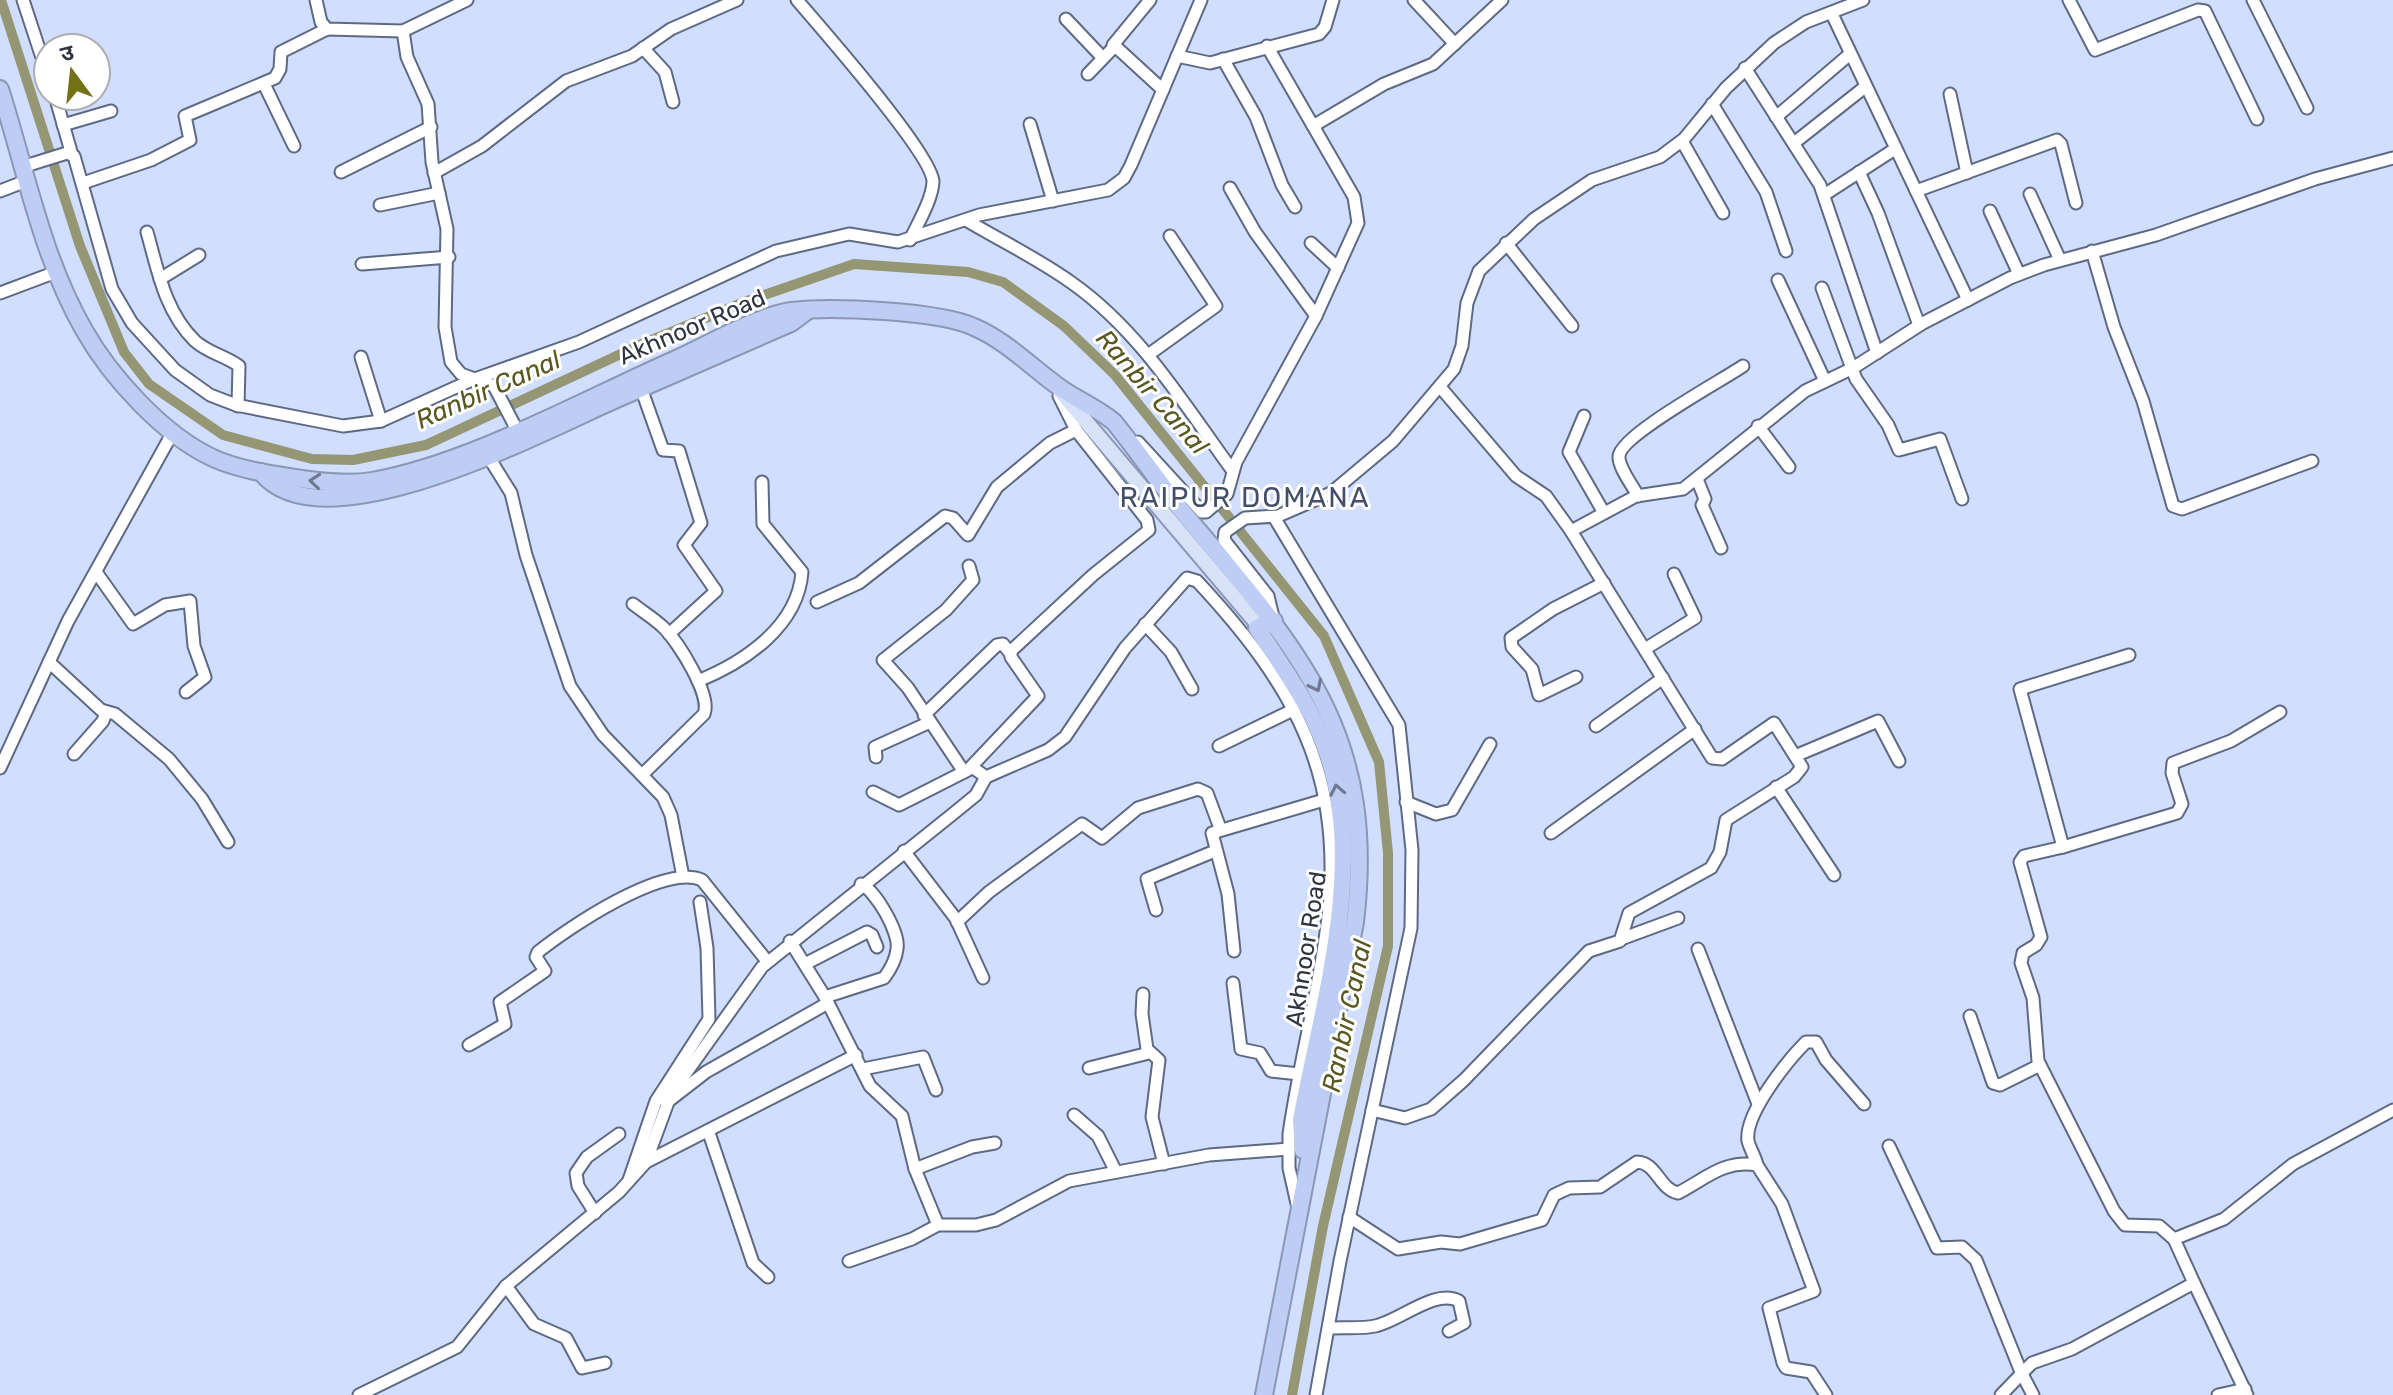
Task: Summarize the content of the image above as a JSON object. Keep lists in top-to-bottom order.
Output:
{
  "streets": {
    "highway": ["Akhnoor Road"]
  },
  "districts": ["RAIPUR DOMANA"],
  "water": ["Ranbir Canal"],
  "north": "top"
}
